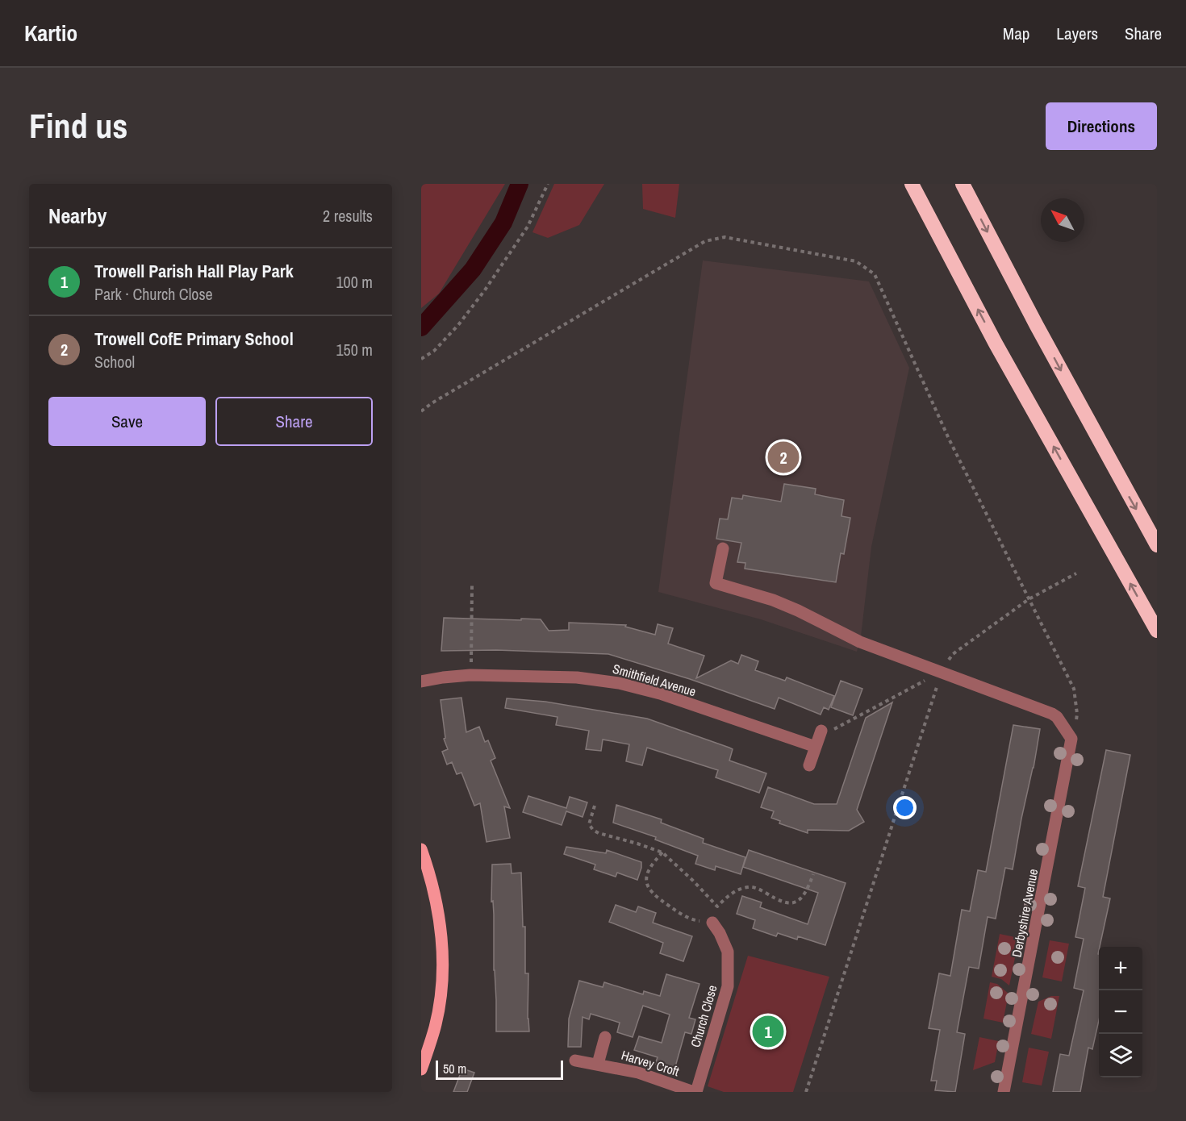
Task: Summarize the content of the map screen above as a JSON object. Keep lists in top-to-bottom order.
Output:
{
  "streets": {
    "street": [
      "Smithfield Avenue",
      "Derbyshire Avenue",
      "Church Close",
      "Harvey Croft"
    ]
  },
  "crossings": [
    ["Church Close", "Harvey Croft"]
  ],
  "scale_bar": "50 m",
  "north": "top left",
  "page": {
    "header": "Kartio",
    "nav": ["Map", "Layers", "Share"],
    "buttons": [
      "Directions",
      ["Save", "Share"]
    ],
    "title": "Find us",
    "heading": ["Nearby", "2 results"],
    "list": [
      {
        "mark": "1",
        "name": "Trowell Parish Hall Play Park",
        "note": "Park · Church Close",
        "value": "100 m"
      },
      {
        "mark": "2",
        "name": "Trowell CofE Primary School",
        "note": "School",
        "value": "150 m"
      }
    ],
    "pins": ["2", "1"],
    "map_buttons": ["+", "−"],
    "scale": "50 m"
  }
}
